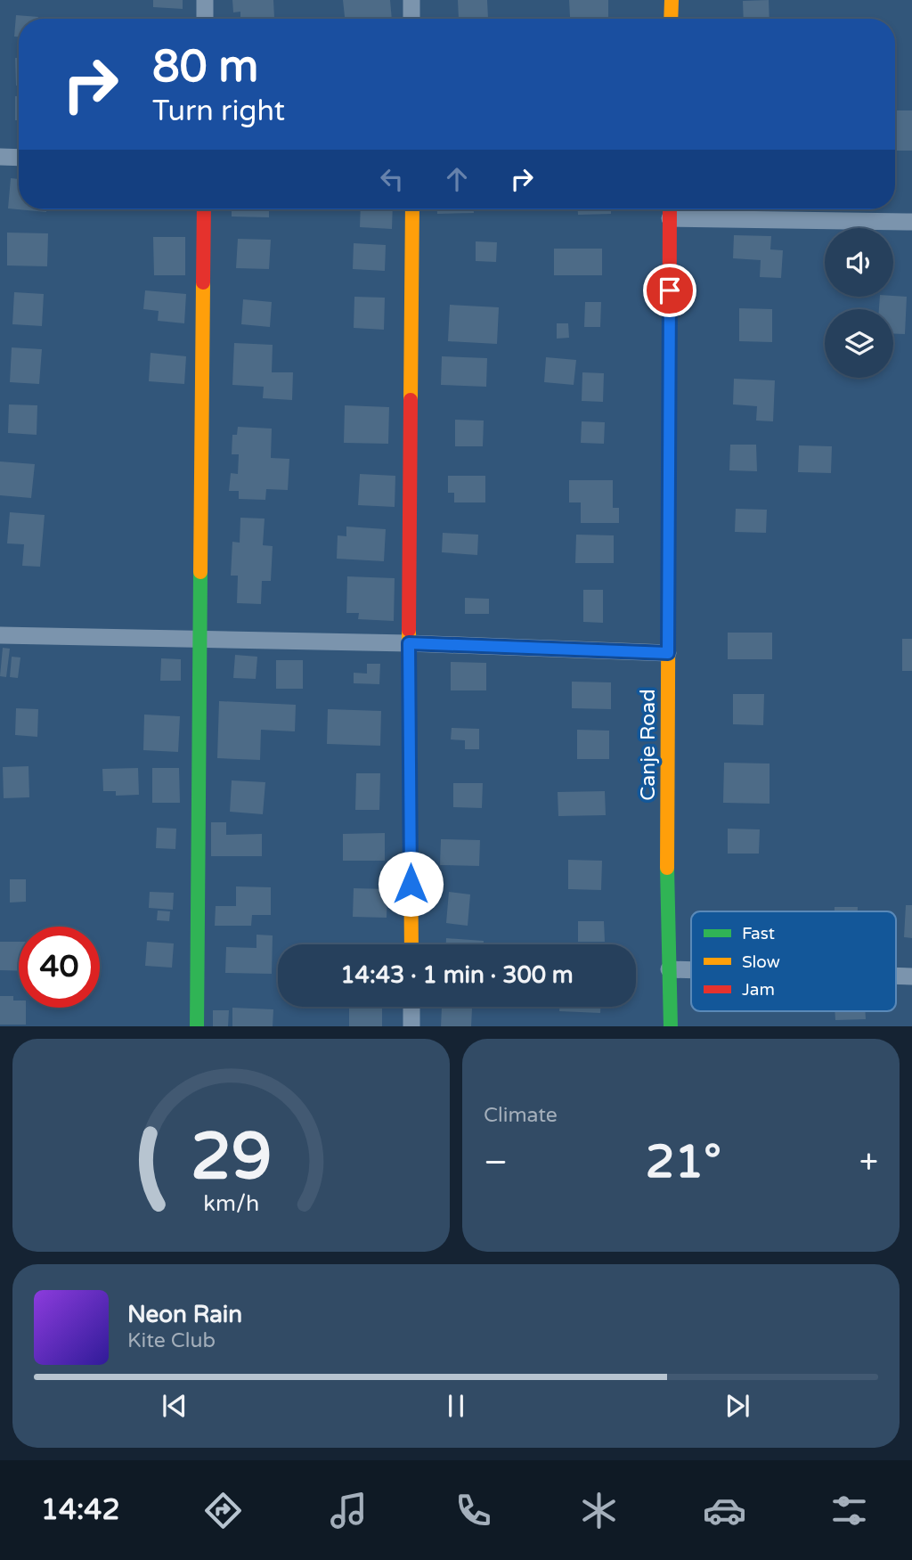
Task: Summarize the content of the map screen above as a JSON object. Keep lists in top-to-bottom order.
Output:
{
  "streets": {
    "street": ["Canje Road"]
  },
  "legend": ["Fast", "Slow", "Jam"],
  "page": {
    "turn": ["80 m", "Turn right"],
    "limit": "40",
    "trip": "14:43 · 1 min · 300 m",
    "tile": "Climate",
    "heat": ["−", "21°", "+"],
    "song": ["Neon Rain", "Kite Club"],
    "tabs": "14:42",
    "gauge": ["29", "km/h"]
  }
}
